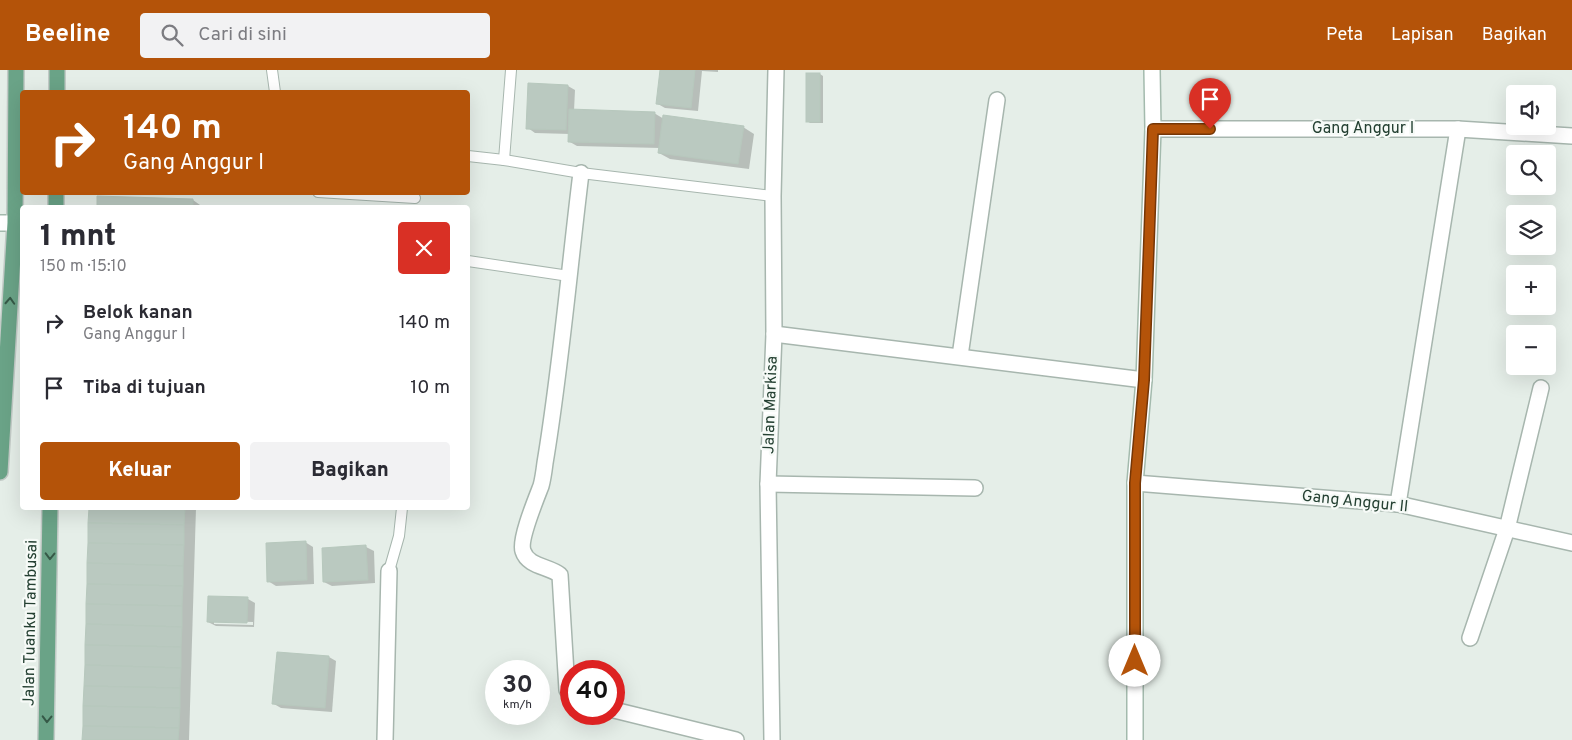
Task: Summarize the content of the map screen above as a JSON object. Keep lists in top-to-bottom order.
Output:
{
  "streets": {
    "main road": ["Jalan Tuanku Tambusai"],
    "street": ["Gang Anggur I", "Jalan Markisa", "Gang Anggur II"]
  },
  "one_way": ["Jalan Tuanku Tambusai"],
  "page": {
    "header": "Beeline",
    "search": "Cari di sini",
    "nav": ["Peta", "Lapisan", "Bagikan"],
    "map_buttons": ["+", "−"],
    "turn": ["140 m", "Gang Anggur I"],
    "heading": ["1 mnt", "150 m · 15:10"],
    "list": [
      {
        "name": "Belok kanan",
        "note": "Gang Anggur I",
        "value": "140 m"
      },
      {
        "name": "Tiba di tujuan",
        "value": "10 m"
      }
    ],
    "buttons": ["Keluar", "Bagikan"],
    "speed": "30 km/h",
    "limit": "40"
  }
}
